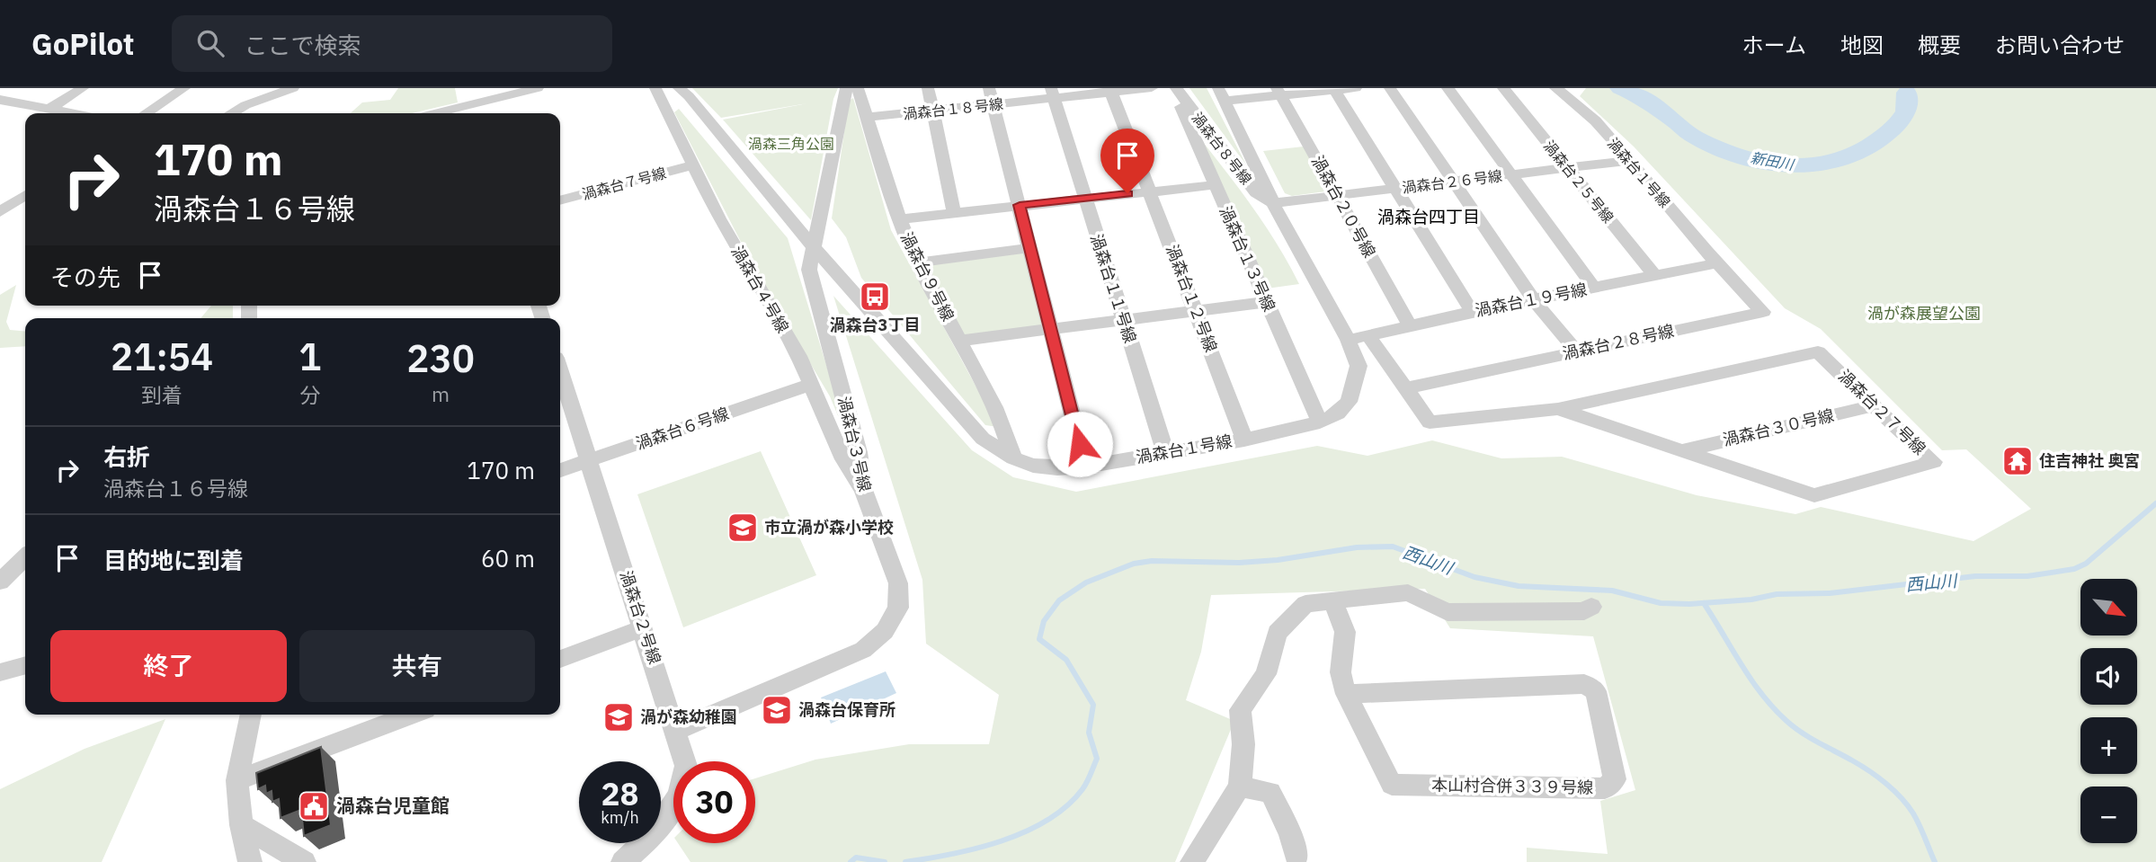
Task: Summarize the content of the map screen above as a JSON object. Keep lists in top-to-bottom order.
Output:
{
  "streets": {
    "street": [
      "渦森台１８号線",
      "渦森台８号線",
      "渦森台１号線",
      "渦森台２６号線",
      "渦森台２５号線",
      "渦森台７号線",
      "渦森台２０号線",
      "渦森台１３号線",
      "渦森台９号線",
      "渦森台１１号線",
      "渦森台４号線",
      "渦森台１２号線",
      "渦森台１９号線",
      "渦森台２８号線",
      "渦森台２７号線",
      "渦森台３０号線",
      "渦森台６号線",
      "渦森台３号線",
      "渦森台２号線",
      "本山村合併３３９号線"
    ]
  },
  "crossings": [
    ["渦森台１８号線", "渦森台９号線"],
    ["渦森台１８号線", "渦森台１１号線"],
    ["渦森台１８号線", "渦森台１２号線"],
    ["渦森台８号線", "渦森台１号線"],
    ["渦森台８号線", "渦森台２６号線"],
    ["渦森台８号線", "渦森台１３号線"],
    ["渦森台１号線", "渦森台２６号線"],
    ["渦森台１号線", "渦森台１３号線"],
    ["渦森台１号線", "渦森台９号線"],
    ["渦森台１号線", "渦森台１１号線"],
    ["渦森台１号線", "渦森台１２号線"],
    ["渦森台１号線", "渦森台１９号線"],
    ["渦森台１号線", "渦森台２８号線"],
    ["渦森台１号線", "渦森台３号線"],
    ["渦森台２６号線", "渦森台２５号線"],
    ["渦森台２６号線", "渦森台２０号線"],
    ["渦森台２５号線", "渦森台１９号線"],
    ["渦森台７号線", "渦森台４号線"],
    ["渦森台２０号線", "渦森台１９号線"],
    ["渦森台４号線", "渦森台６号線"],
    ["渦森台４号線", "渦森台３号線"],
    ["渦森台１９号線", "渦森台２８号線"],
    ["渦森台１９号線", "渦森台２７号線"],
    ["渦森台２８号線", "渦森台２７号線"],
    ["渦森台２７号線", "渦森台３０号線"],
    ["渦森台６号線", "渦森台２号線"],
    ["渦森台３号線", "渦森台２号線"]
  ],
  "districts": ["渦森台四丁目"],
  "water": ["新田川", "西山川"],
  "parks": ["渦森三角公園", "渦が森展望公園"],
  "places": {
    "bus stop": ["渦森台3丁目"],
    "temple": ["住吉神社 奥宮"],
    "school or university": ["市立渦が森小学校", "渦森台保育所", "渦が森幼稚園"],
    "public building": ["渦森台児童館"]
  },
  "north": "bottom right",
  "page": {
    "header": "GoPilot",
    "search": "ここで検索",
    "nav": [
      "ホーム",
      "地図",
      "概要",
      "お問い合わせ"
    ],
    "turn": ["170 m", "渦森台１６号線"],
    "then": "その先",
    "eta": [
      "21:54",
      "到着",
      "1",
      "分",
      "230",
      "m"
    ],
    "list": [
      {
        "name": "右折",
        "note": "渦森台１６号線",
        "value": "170 m"
      },
      {
        "name": "目的地に到着",
        "value": "60 m"
      }
    ],
    "map_buttons": ["+", "−"],
    "buttons": ["終了", "共有"],
    "speed": "28 km/h",
    "limit": "30"
  }
}
